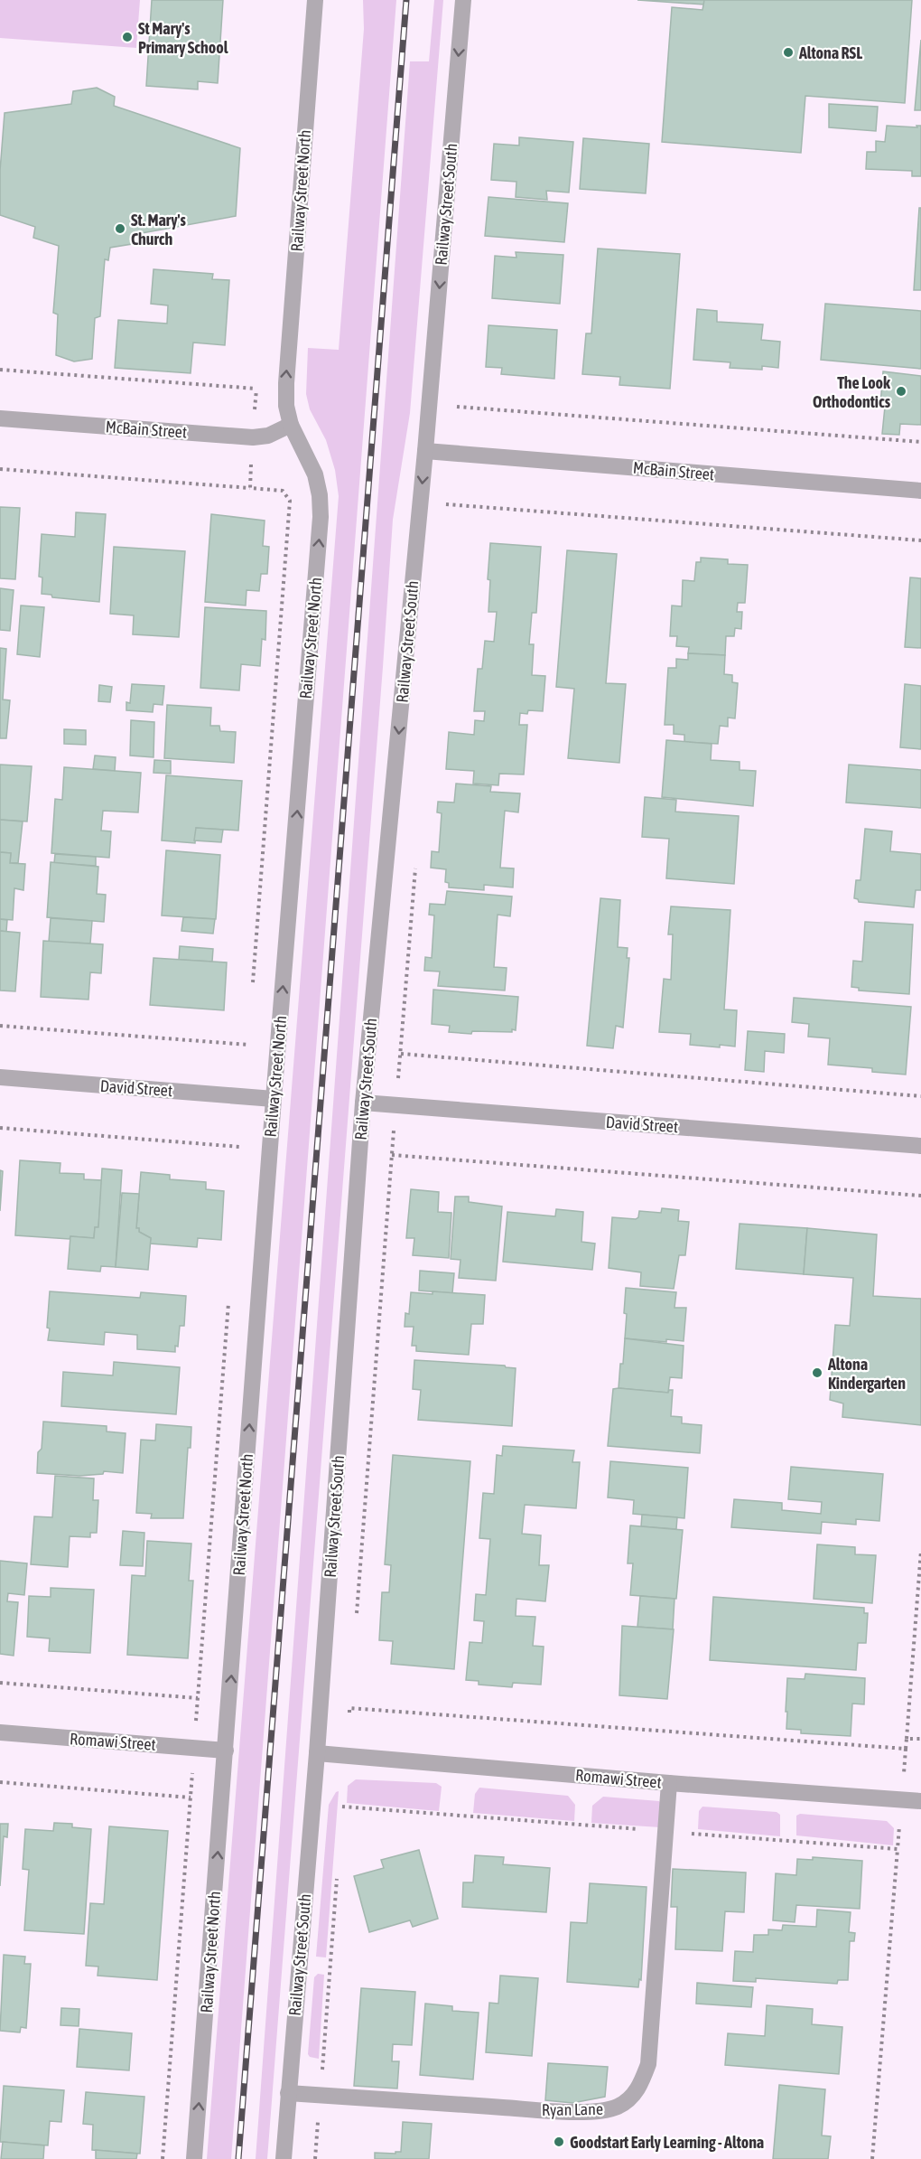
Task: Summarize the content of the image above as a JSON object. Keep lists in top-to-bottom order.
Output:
{
  "streets": {
    "street": [
      "Railway Street North",
      "Railway Street South",
      "McBain Street",
      "David Street",
      "Romawi Street",
      "Ryan Lane"
    ]
  },
  "crossings": [
    ["Railway Street North", "McBain Street"],
    ["Railway Street North", "David Street"],
    ["Railway Street North", "Romawi Street"],
    ["Railway Street South", "McBain Street"],
    ["Railway Street South", "David Street"],
    ["Railway Street South", "Romawi Street"],
    ["Railway Street South", "Ryan Lane"],
    ["Romawi Street", "Ryan Lane"]
  ],
  "one_way": ["Railway Street North", "Railway Street South"],
  "places": [
    "St Mary's Primary School",
    "Altona RSL",
    "St. Mary's Church",
    "The Look Orthodontics",
    "Altona Kindergarten",
    "Goodstart Early Learning - Altona"
  ]
}
